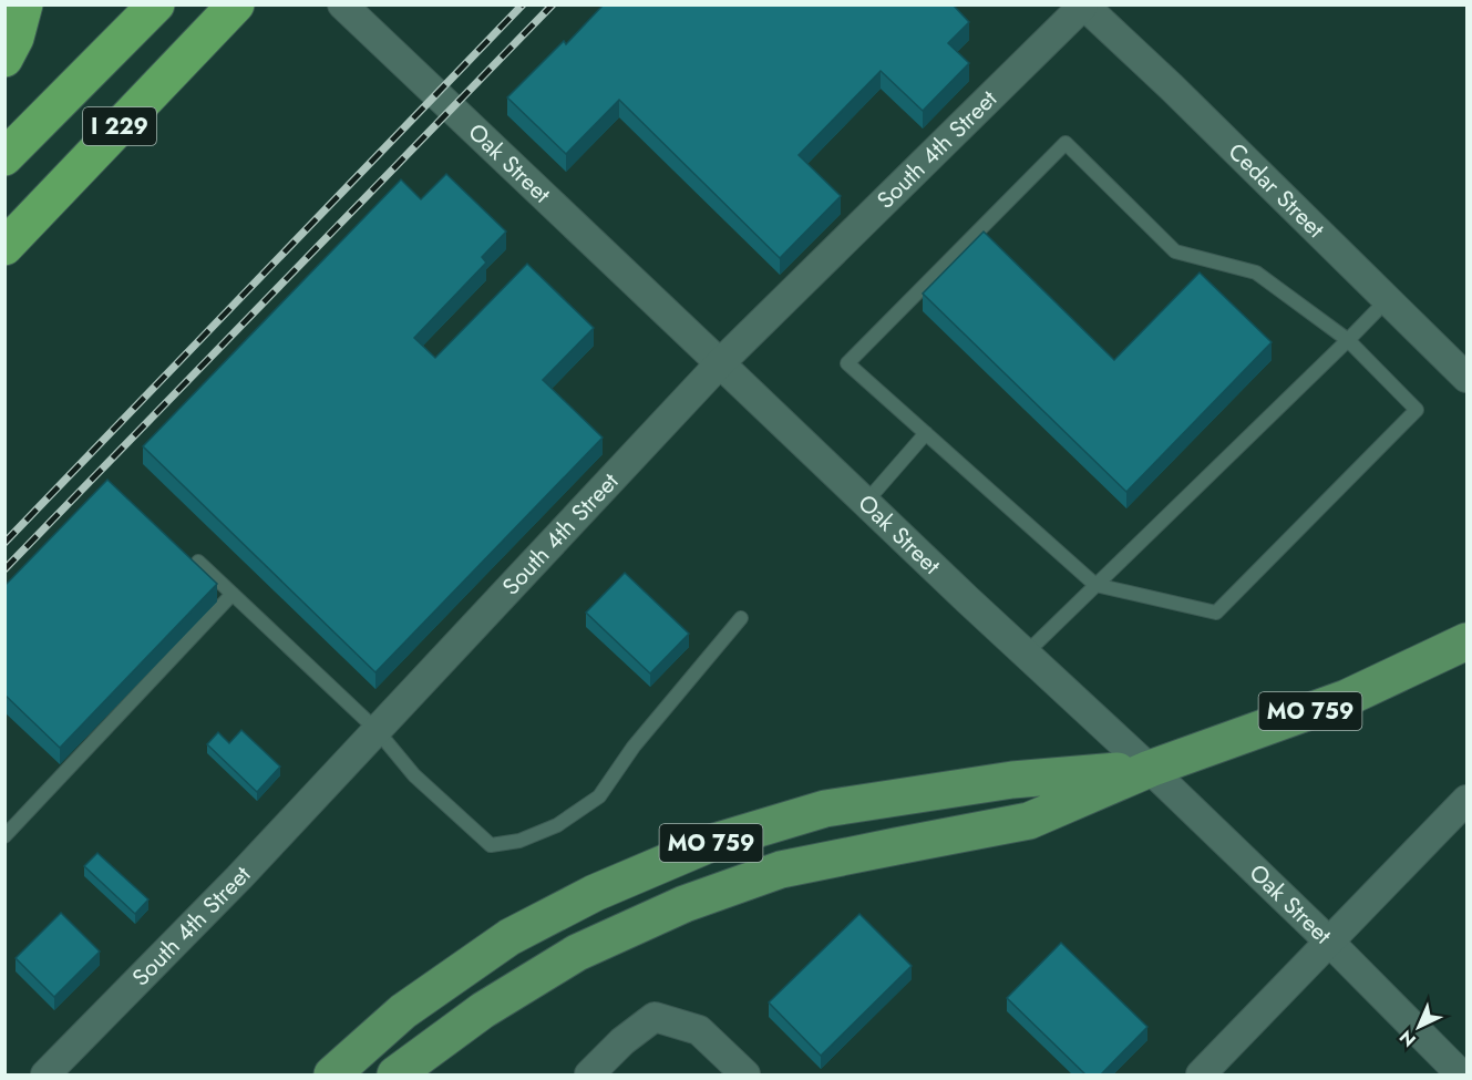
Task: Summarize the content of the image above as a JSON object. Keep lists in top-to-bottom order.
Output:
{
  "streets": {
    "highway": ["I 229"],
    "main road": ["MO 759"],
    "street": ["South 4th Street", "Oak Street", "Cedar Street"]
  },
  "crossings": [
    ["South 4th Street", "Oak Street"],
    ["South 4th Street", "Cedar Street"],
    ["Oak Street", "MO 759"]
  ],
  "north": "bottom left"
}
